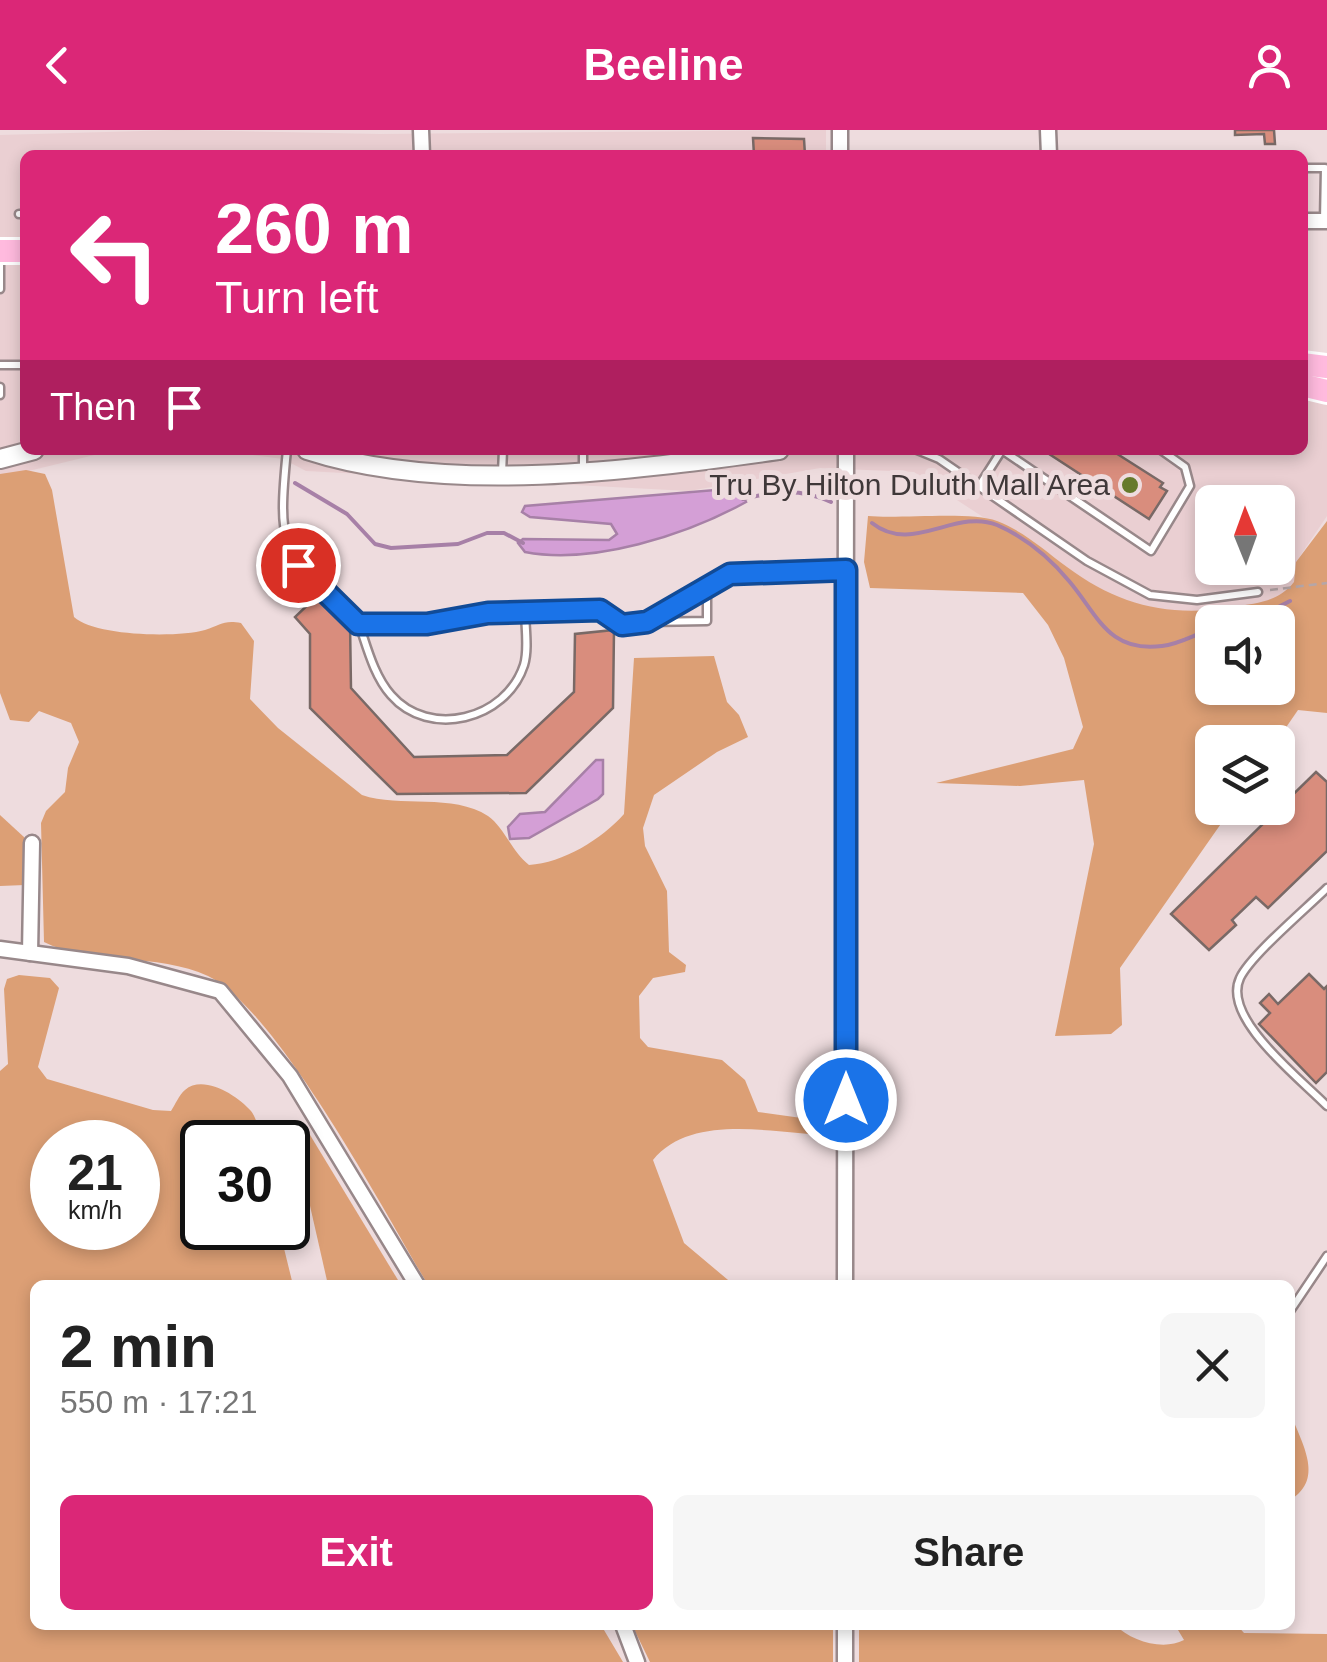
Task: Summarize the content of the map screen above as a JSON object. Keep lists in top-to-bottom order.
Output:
{
  "places": ["Tru By Hilton Duluth Mall Area"],
  "north": "top",
  "page": {
    "header": "Beeline",
    "turn": ["260 m", "Turn left"],
    "then": "Then",
    "speed": "21 km/h",
    "limit": "30",
    "heading": ["2 min", "550 m · 17:21"],
    "buttons": ["Exit", "Share"]
  }
}
